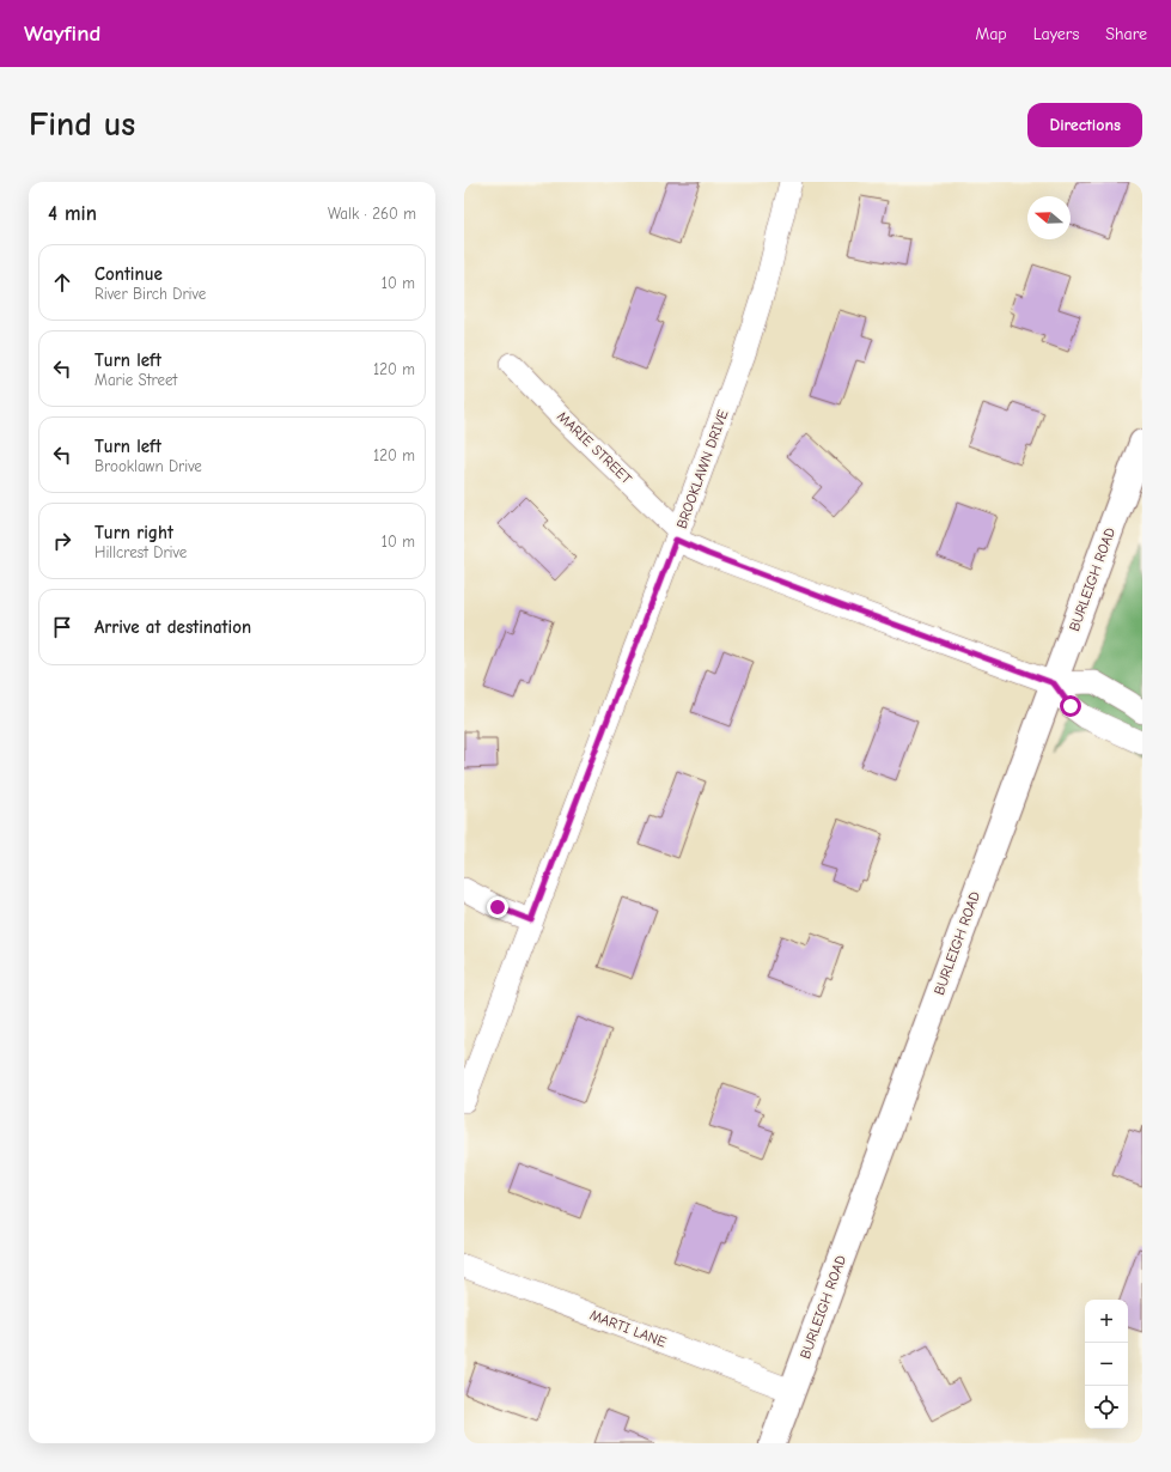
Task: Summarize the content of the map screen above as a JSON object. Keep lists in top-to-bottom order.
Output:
{
  "streets": {
    "street": [
      "MARIE STREET",
      "BROOKLAWN DRIVE",
      "BURLEIGH ROAD",
      "MARTI LANE"
    ]
  },
  "crossings": [
    ["MARIE STREET", "BROOKLAWN DRIVE"],
    ["MARIE STREET", "BURLEIGH ROAD"],
    ["BURLEIGH ROAD", "MARTI LANE"]
  ],
  "north": "left",
  "page": {
    "header": "Wayfind",
    "nav": ["Map", "Layers", "Share"],
    "buttons": "Directions",
    "title": "Find us",
    "heading": ["4 min", "Walk · 260 m"],
    "list": [
      ["Continue", "River Birch Drive", "10 m"],
      ["Turn left", "Marie Street", "120 m"],
      ["Turn left", "Brooklawn Drive", "120 m"],
      ["Turn right", "Hillcrest Drive", "10 m"],
      "Arrive at destination"
    ],
    "map_buttons": ["+", "−"]
  }
}
